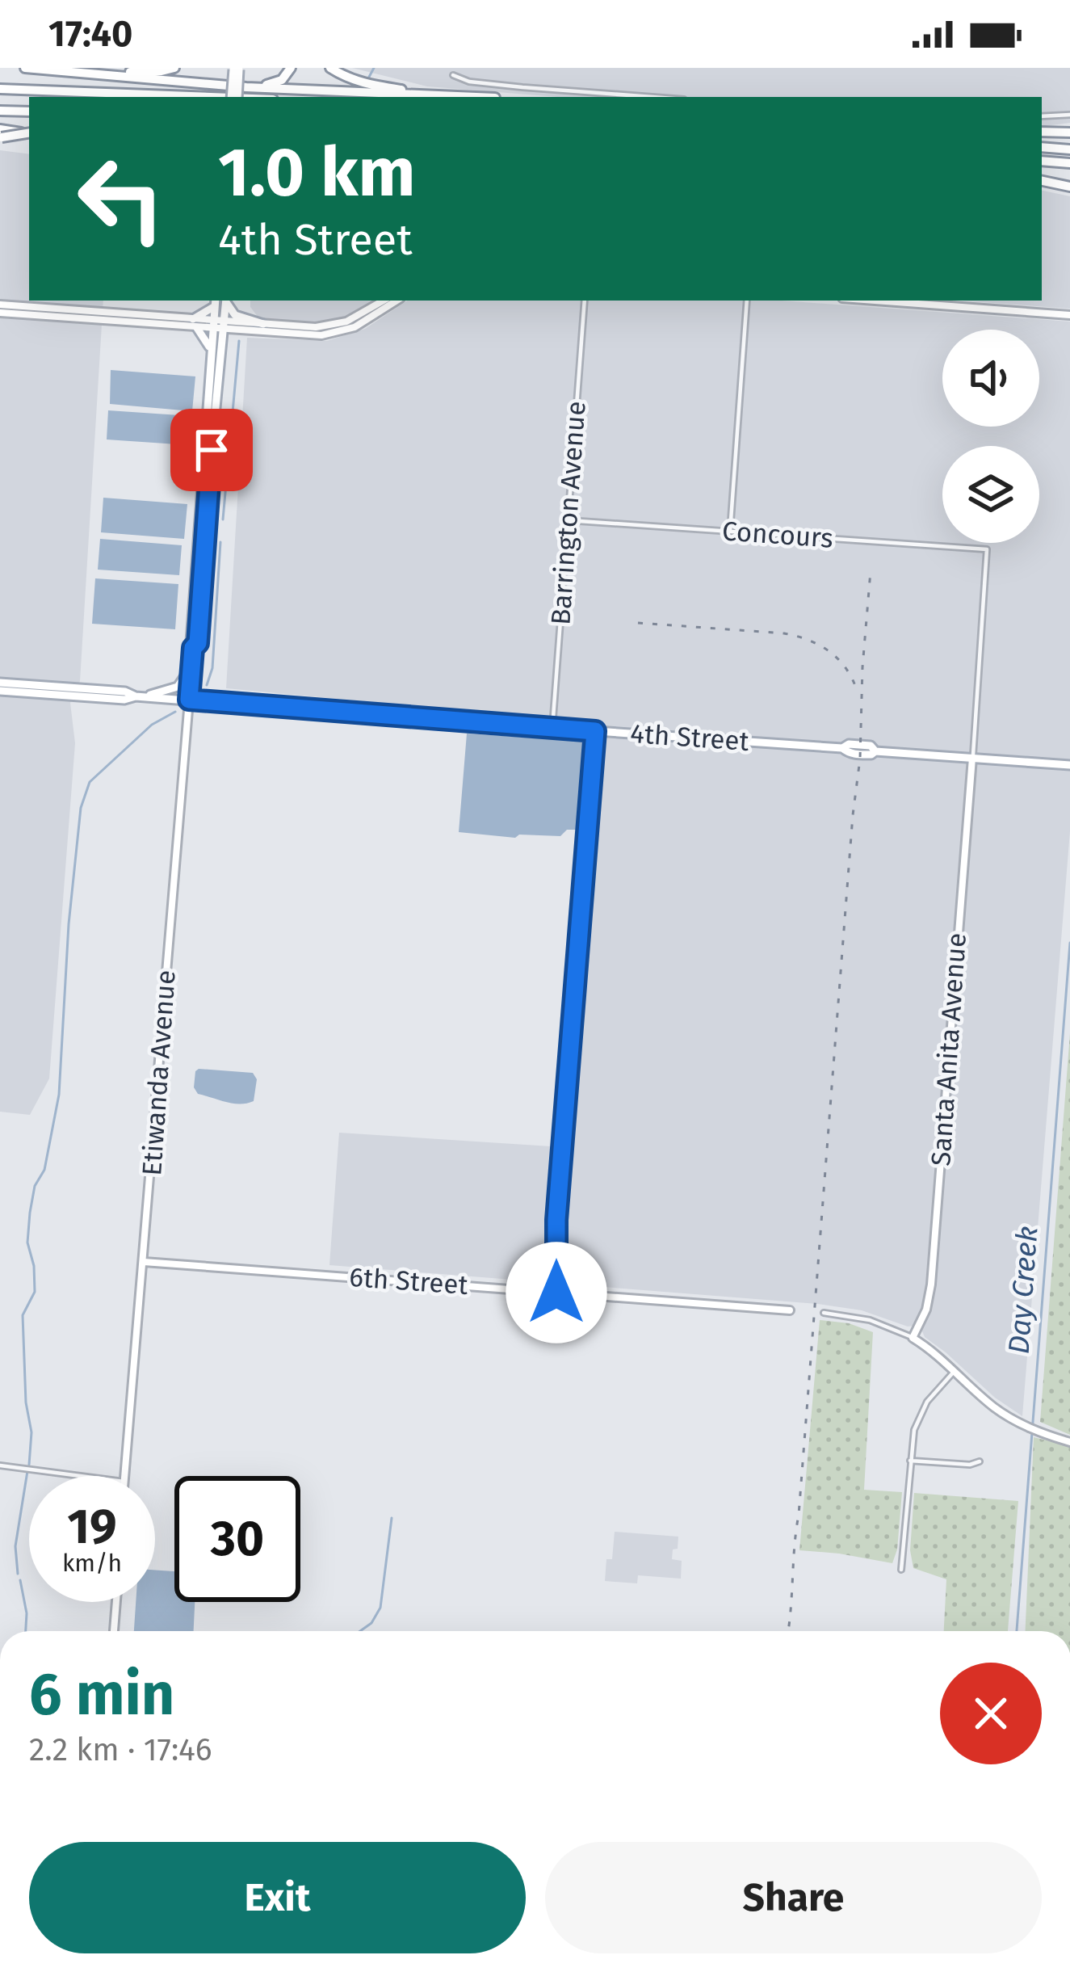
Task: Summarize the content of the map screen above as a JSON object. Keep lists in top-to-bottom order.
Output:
{
  "streets": {
    "main road": [
      "4th Street",
      "Santa Anita Avenue",
      "Etiwanda Avenue",
      "6th Street"
    ],
    "street": ["Barrington Avenue", "Concours"]
  },
  "crossings": [
    ["Barrington Avenue", "Concours"],
    ["Barrington Avenue", "4th Street"],
    ["Concours", "4th Street"],
    ["Concours", "Santa Anita Avenue"],
    ["4th Street", "Santa Anita Avenue"],
    ["4th Street", "Etiwanda Avenue"],
    ["Etiwanda Avenue", "6th Street"]
  ],
  "water": ["Day Creek"],
  "page": {
    "status": "17:40",
    "turn": ["1.0 km", "4th Street"],
    "speed": "19 km/h",
    "limit": "30",
    "heading": ["6 min", "2.2 km · 17:46"],
    "buttons": ["Exit", "Share"]
  }
}
